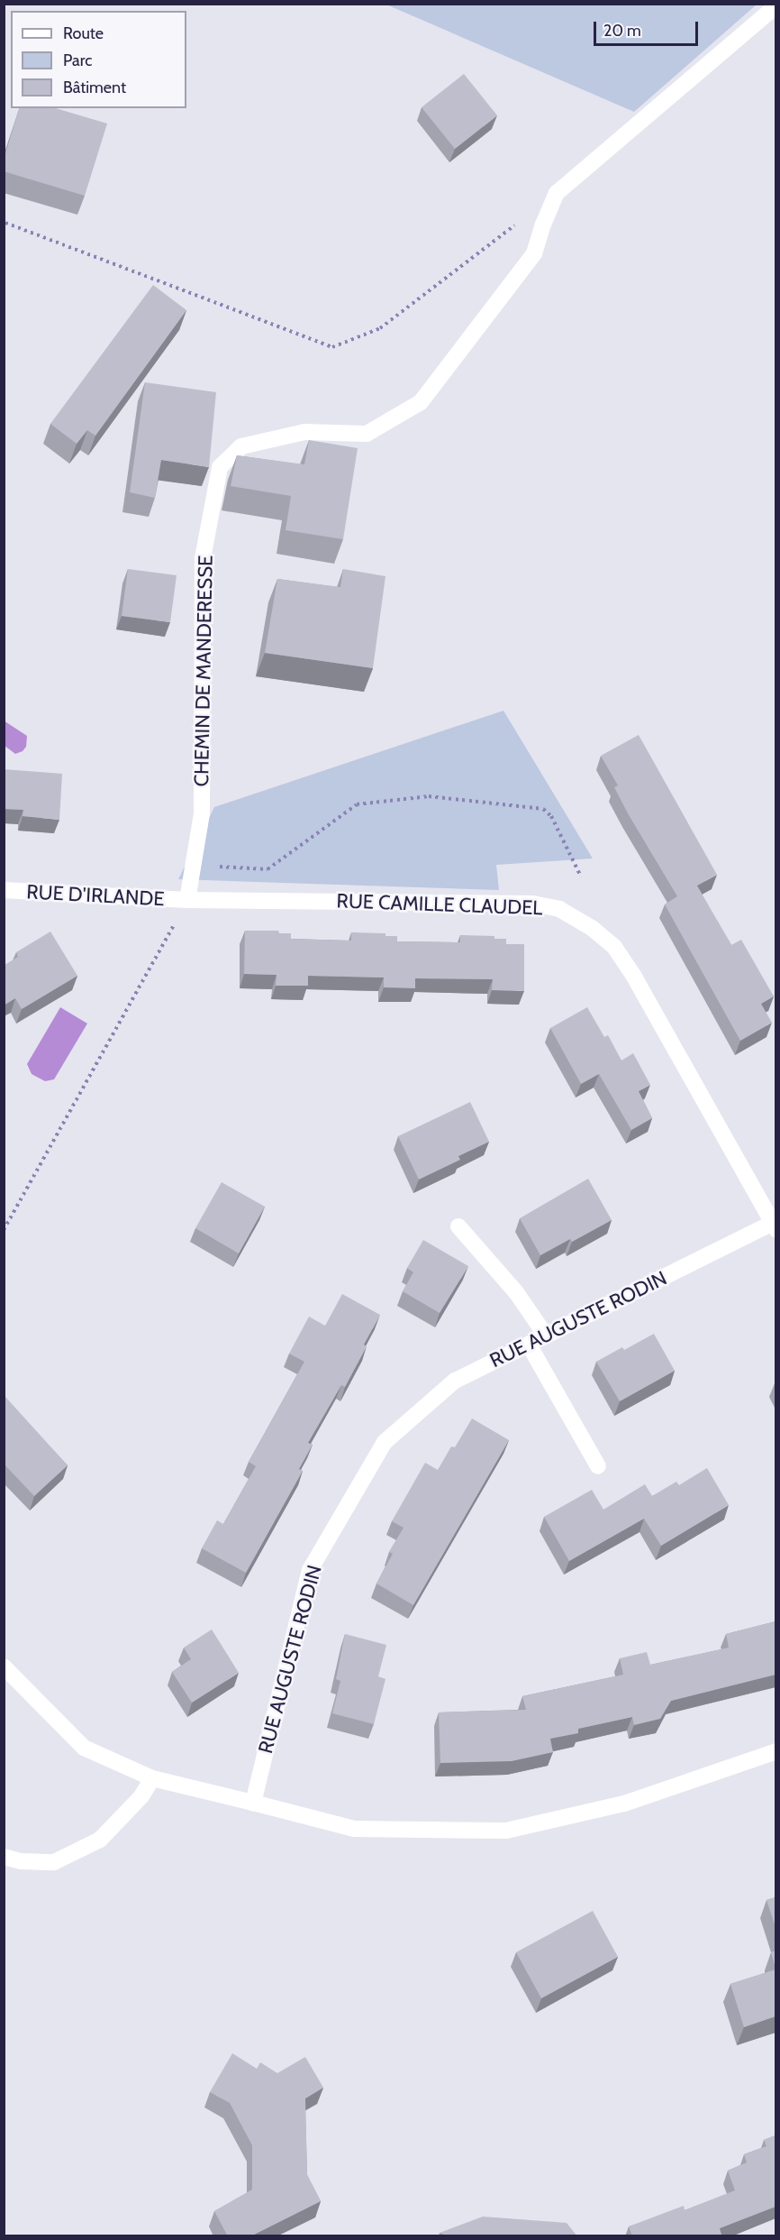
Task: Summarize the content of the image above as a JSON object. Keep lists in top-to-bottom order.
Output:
{
  "streets": {
    "street": [
      "CHEMIN DE MANDERESSE",
      "RUE D'IRLANDE",
      "RUE CAMILLE CLAUDEL",
      "RUE AUGUSTE RODIN"
    ]
  },
  "crossings": [
    ["CHEMIN DE MANDERESSE", "RUE D'IRLANDE"],
    ["CHEMIN DE MANDERESSE", "RUE CAMILLE CLAUDEL"],
    ["RUE D'IRLANDE", "RUE CAMILLE CLAUDEL"],
    ["RUE CAMILLE CLAUDEL", "RUE AUGUSTE RODIN"]
  ],
  "legend": ["Route", "Parc", "Bâtiment"],
  "scale_bar": "20 m"
}
